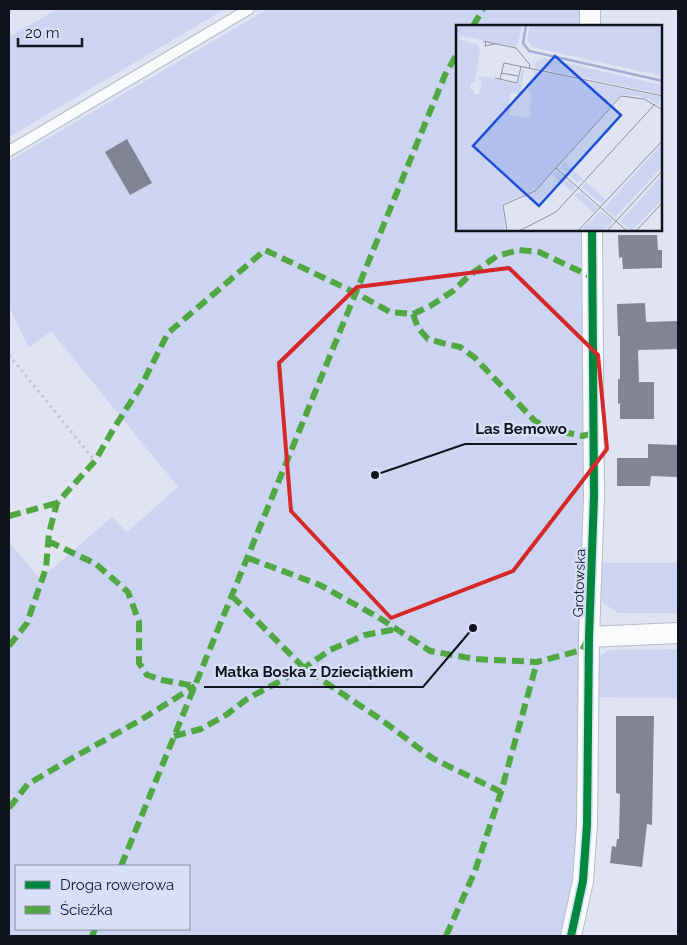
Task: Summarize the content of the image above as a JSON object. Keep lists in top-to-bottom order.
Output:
{
  "streets": {
    "street": ["Grotowska"]
  },
  "places": ["Las Bemowo", "Matka Boska z Dzieciątkiem"],
  "legend": ["Droga rowerowa", "Ścieżka"],
  "scale_bar": "20 m"
}
